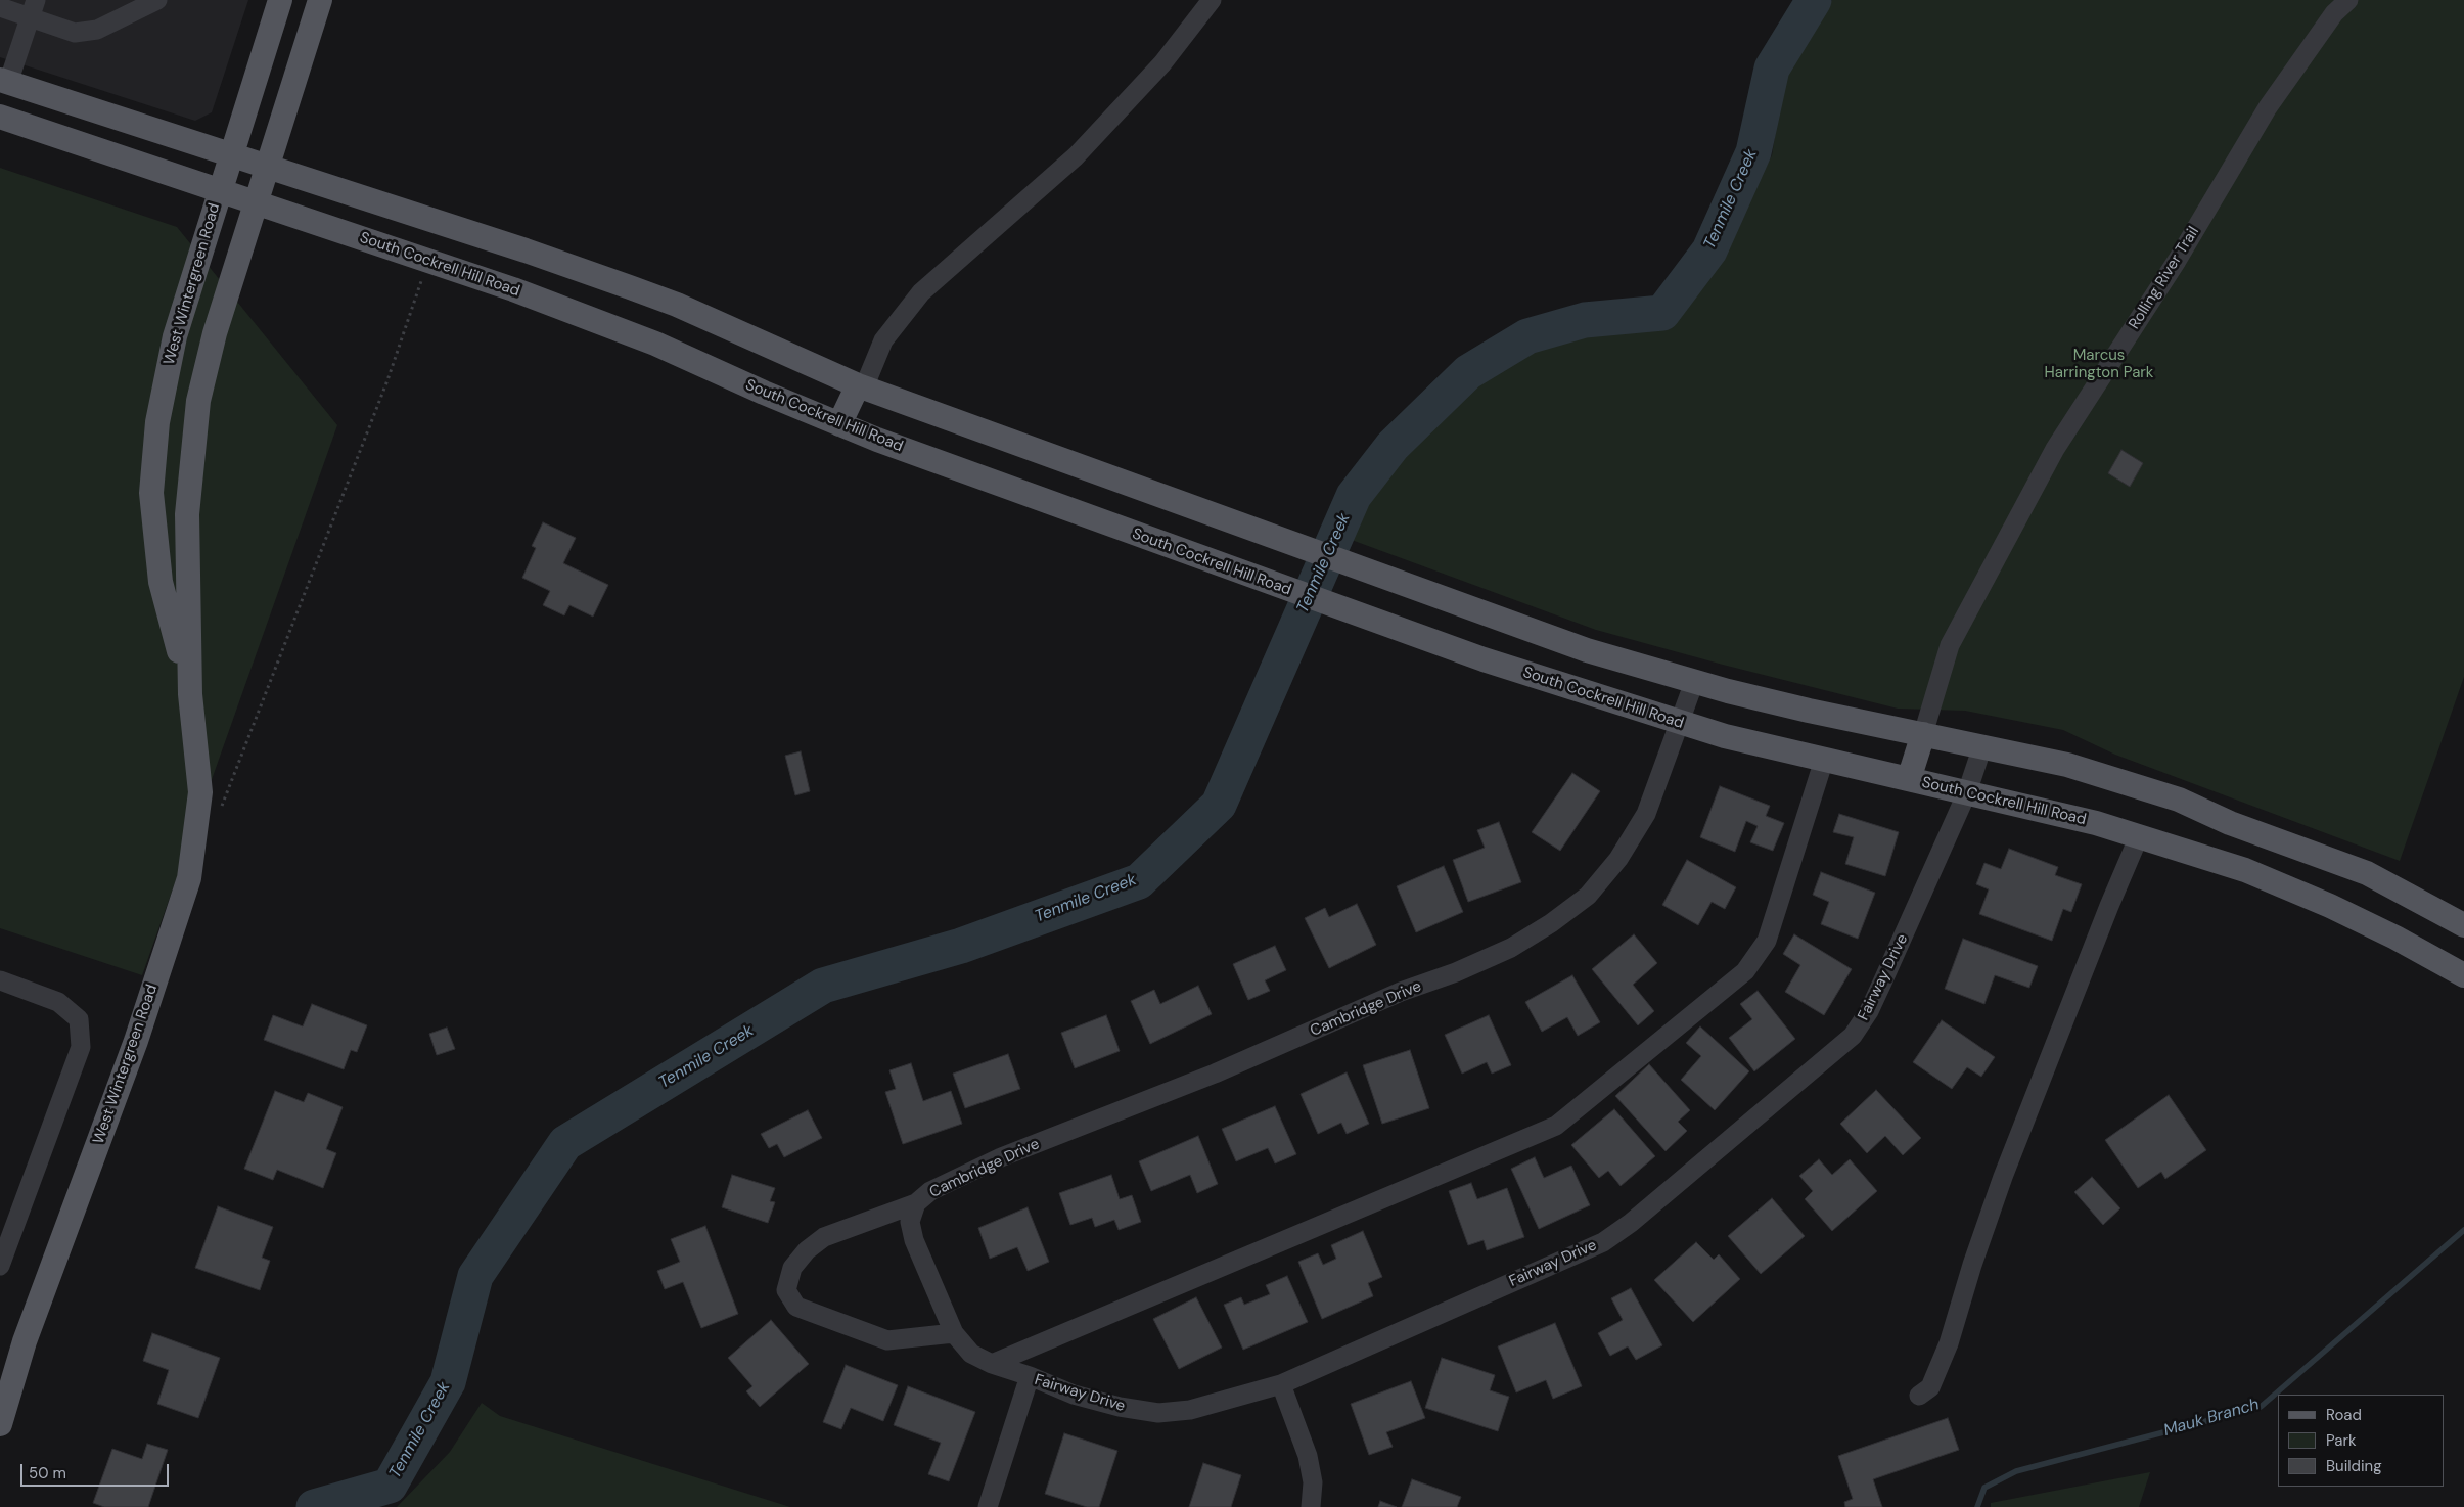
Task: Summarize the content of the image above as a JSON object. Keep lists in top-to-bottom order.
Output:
{
  "streets": {
    "main road": ["South Cockrell Hill Road", "West Wintergreen Road"],
    "street": ["Rolling River Trail", "Fairway Drive", "Cambridge Drive"]
  },
  "crossings": [
    ["South Cockrell Hill Road", "West Wintergreen Road"],
    ["South Cockrell Hill Road", "Fairway Drive"],
    ["South Cockrell Hill Road", "Cambridge Drive"],
    ["Fairway Drive", "Cambridge Drive"]
  ],
  "water": ["Tenmile Creek", "Mauk Branch"],
  "parks": ["Marcus Harrington Park"],
  "legend": ["Road", "Park", "Building"],
  "scale_bar": "50 m"
}
